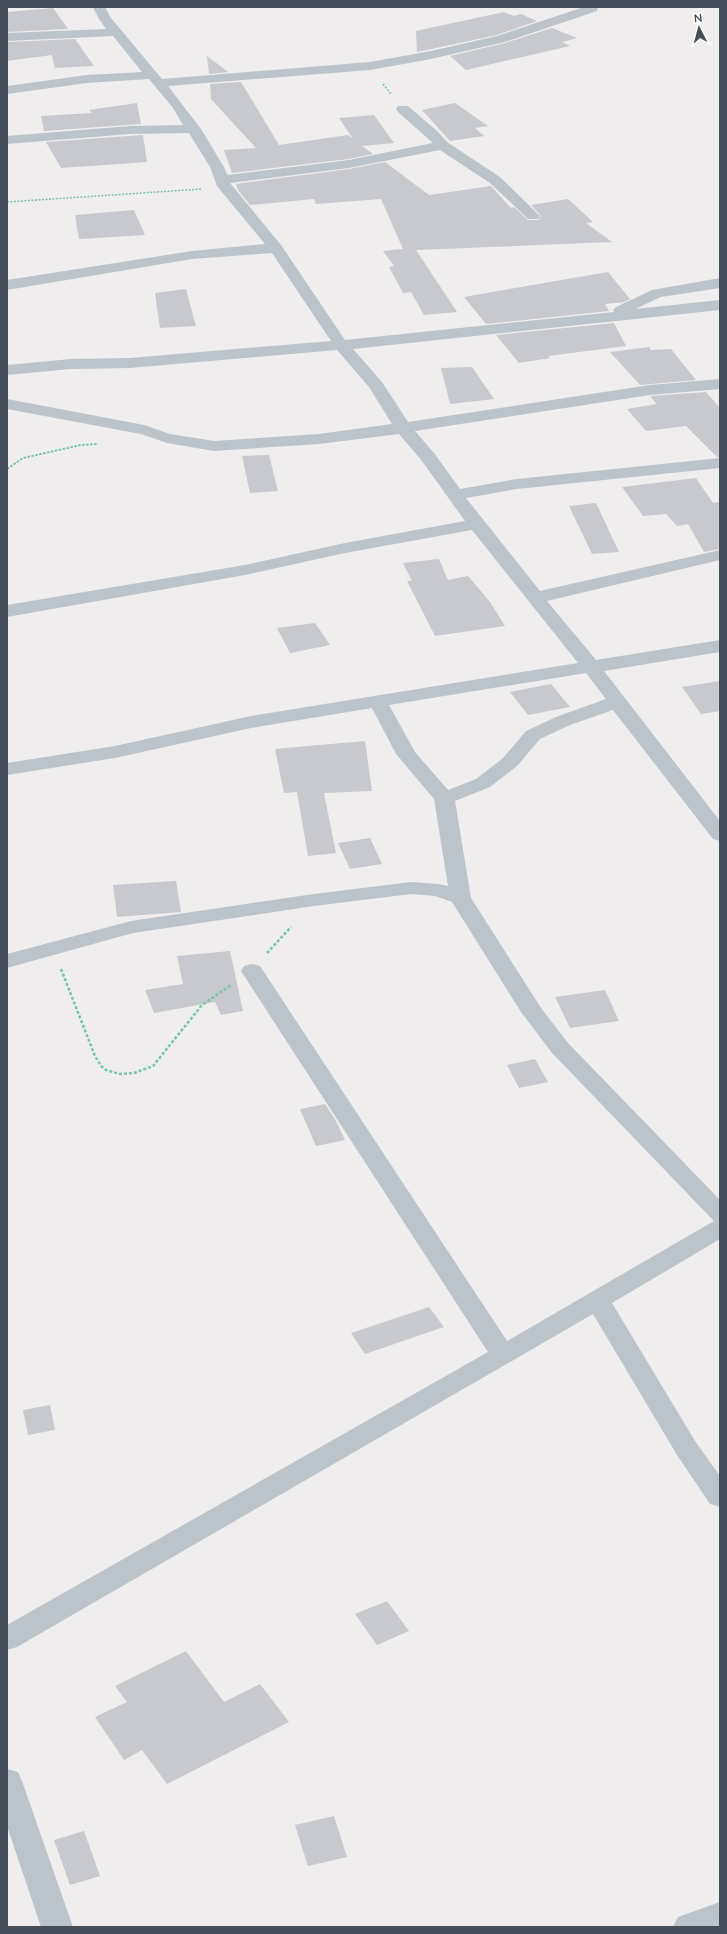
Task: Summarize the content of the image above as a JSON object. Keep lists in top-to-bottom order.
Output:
{
  "north": "top"
}
